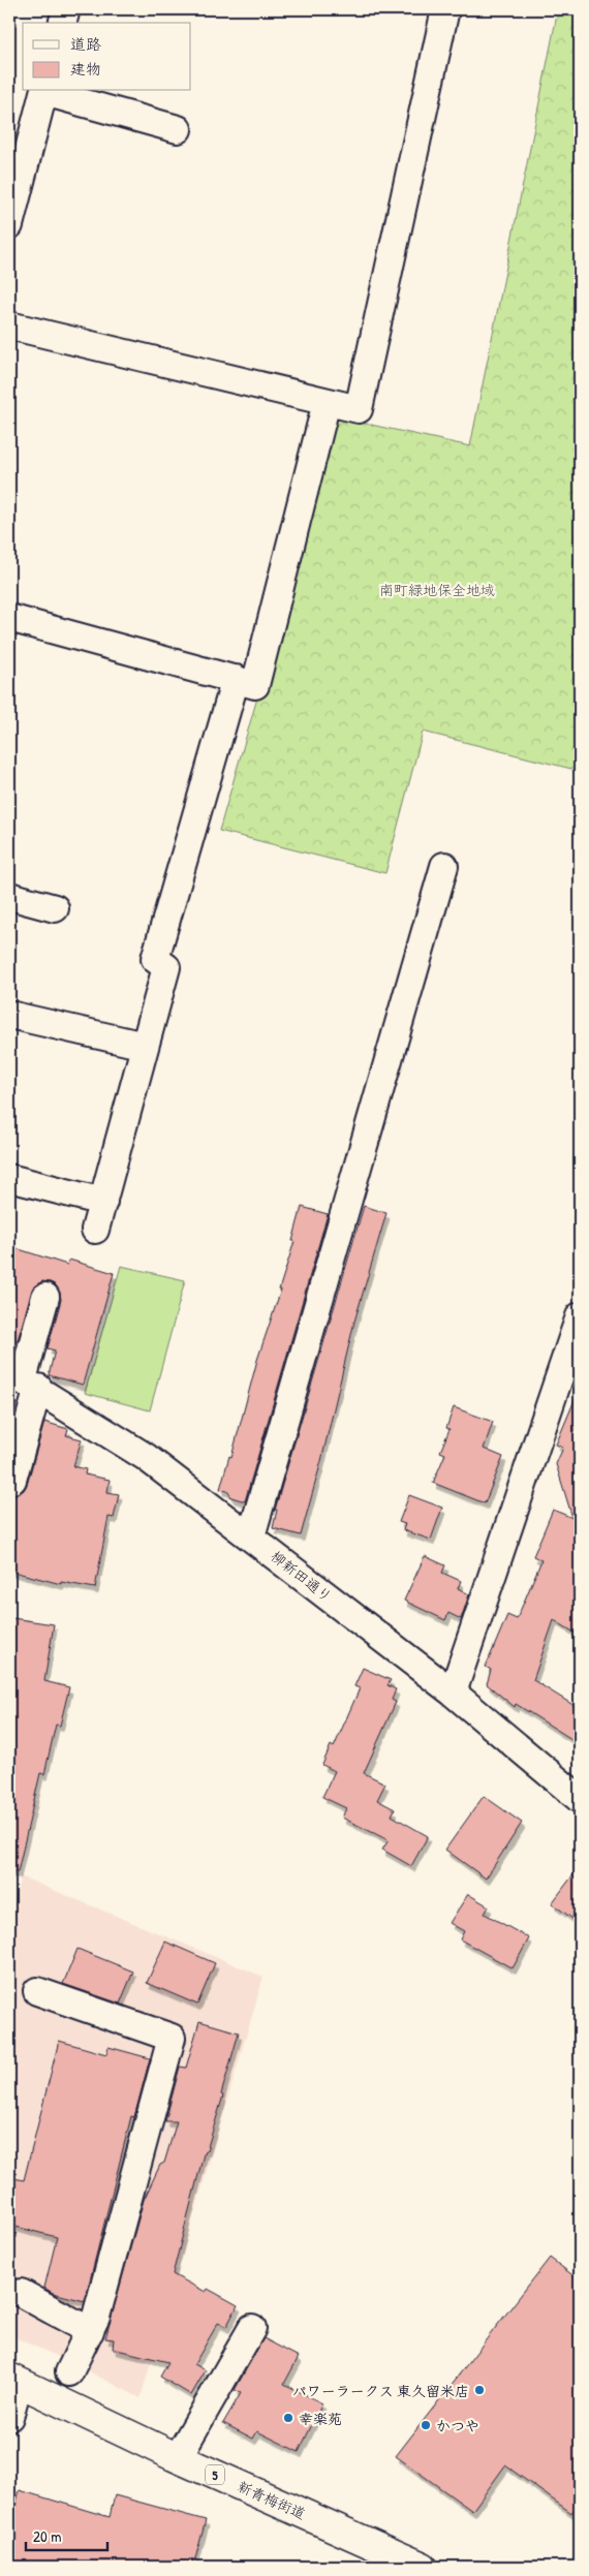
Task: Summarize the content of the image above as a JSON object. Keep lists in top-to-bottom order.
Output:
{
  "streets": {
    "main road": ["5", "新青梅街道"],
    "street": ["柳新田通り"]
  },
  "parks": ["南町緑地保全地域"],
  "places": ["パワーラークス 東久留米店", "幸楽苑", "かつや"],
  "legend": ["道路", "建物"],
  "scale_bar": "20 m"
}
